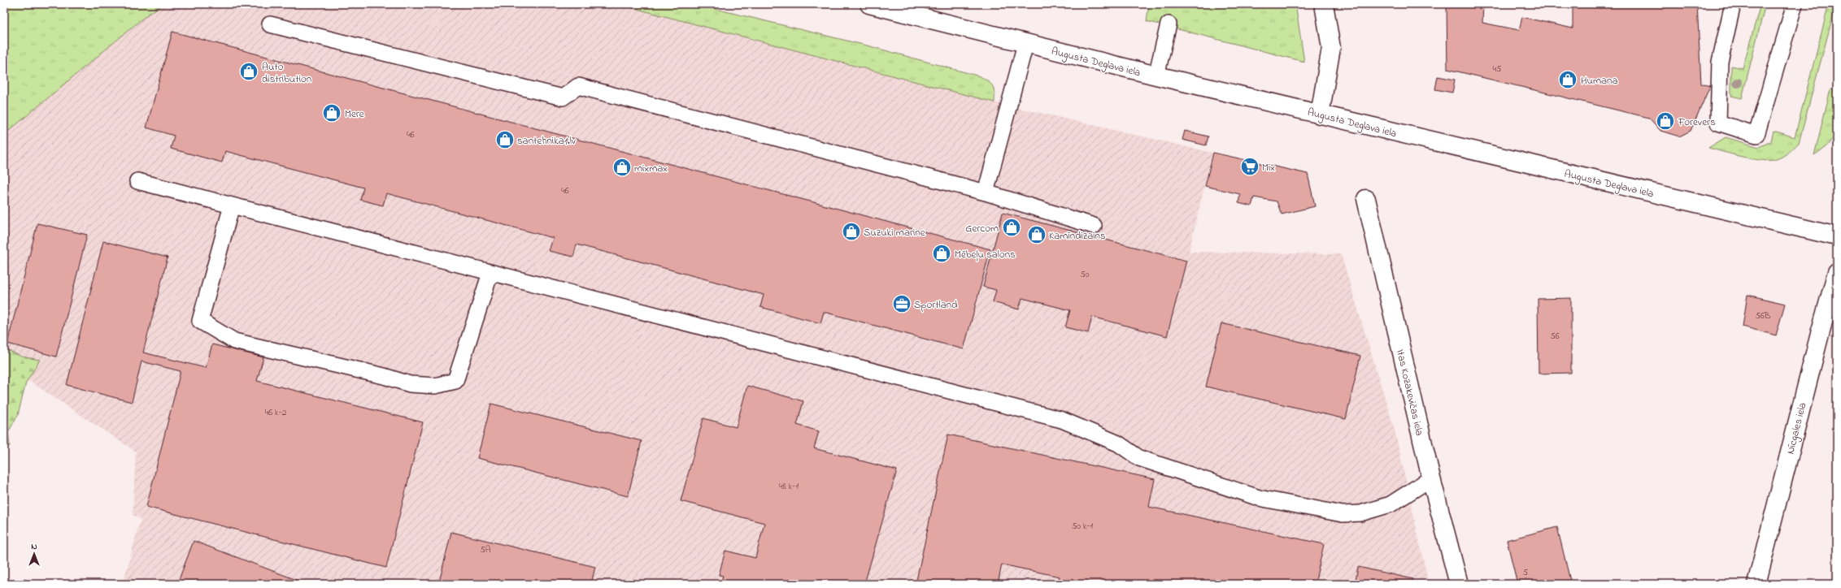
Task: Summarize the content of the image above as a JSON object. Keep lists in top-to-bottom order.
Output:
{
  "streets": {
    "main road": ["Augusta Deglava iela", "Itas Kozakevičas iela", "Nīcgales iela"]
  },
  "places": {
    "shop": [
      "Auto distribution",
      "Humana",
      "Mere",
      "Forevers",
      "santehnika1.lv",
      "mixmax",
      "Gercom",
      "Suzuki marine",
      "Kamīndizains",
      "Mēbeļu salons"
    ],
    "supermarket": ["Mix"],
    "office": ["Sportland"]
  },
  "house_numbers": [
    "45",
    "46",
    "46",
    "50",
    "56B",
    "56",
    "46 k-2",
    "48 k-1",
    "50 k-1",
    "5A",
    "5"
  ],
  "north": "top"
}
